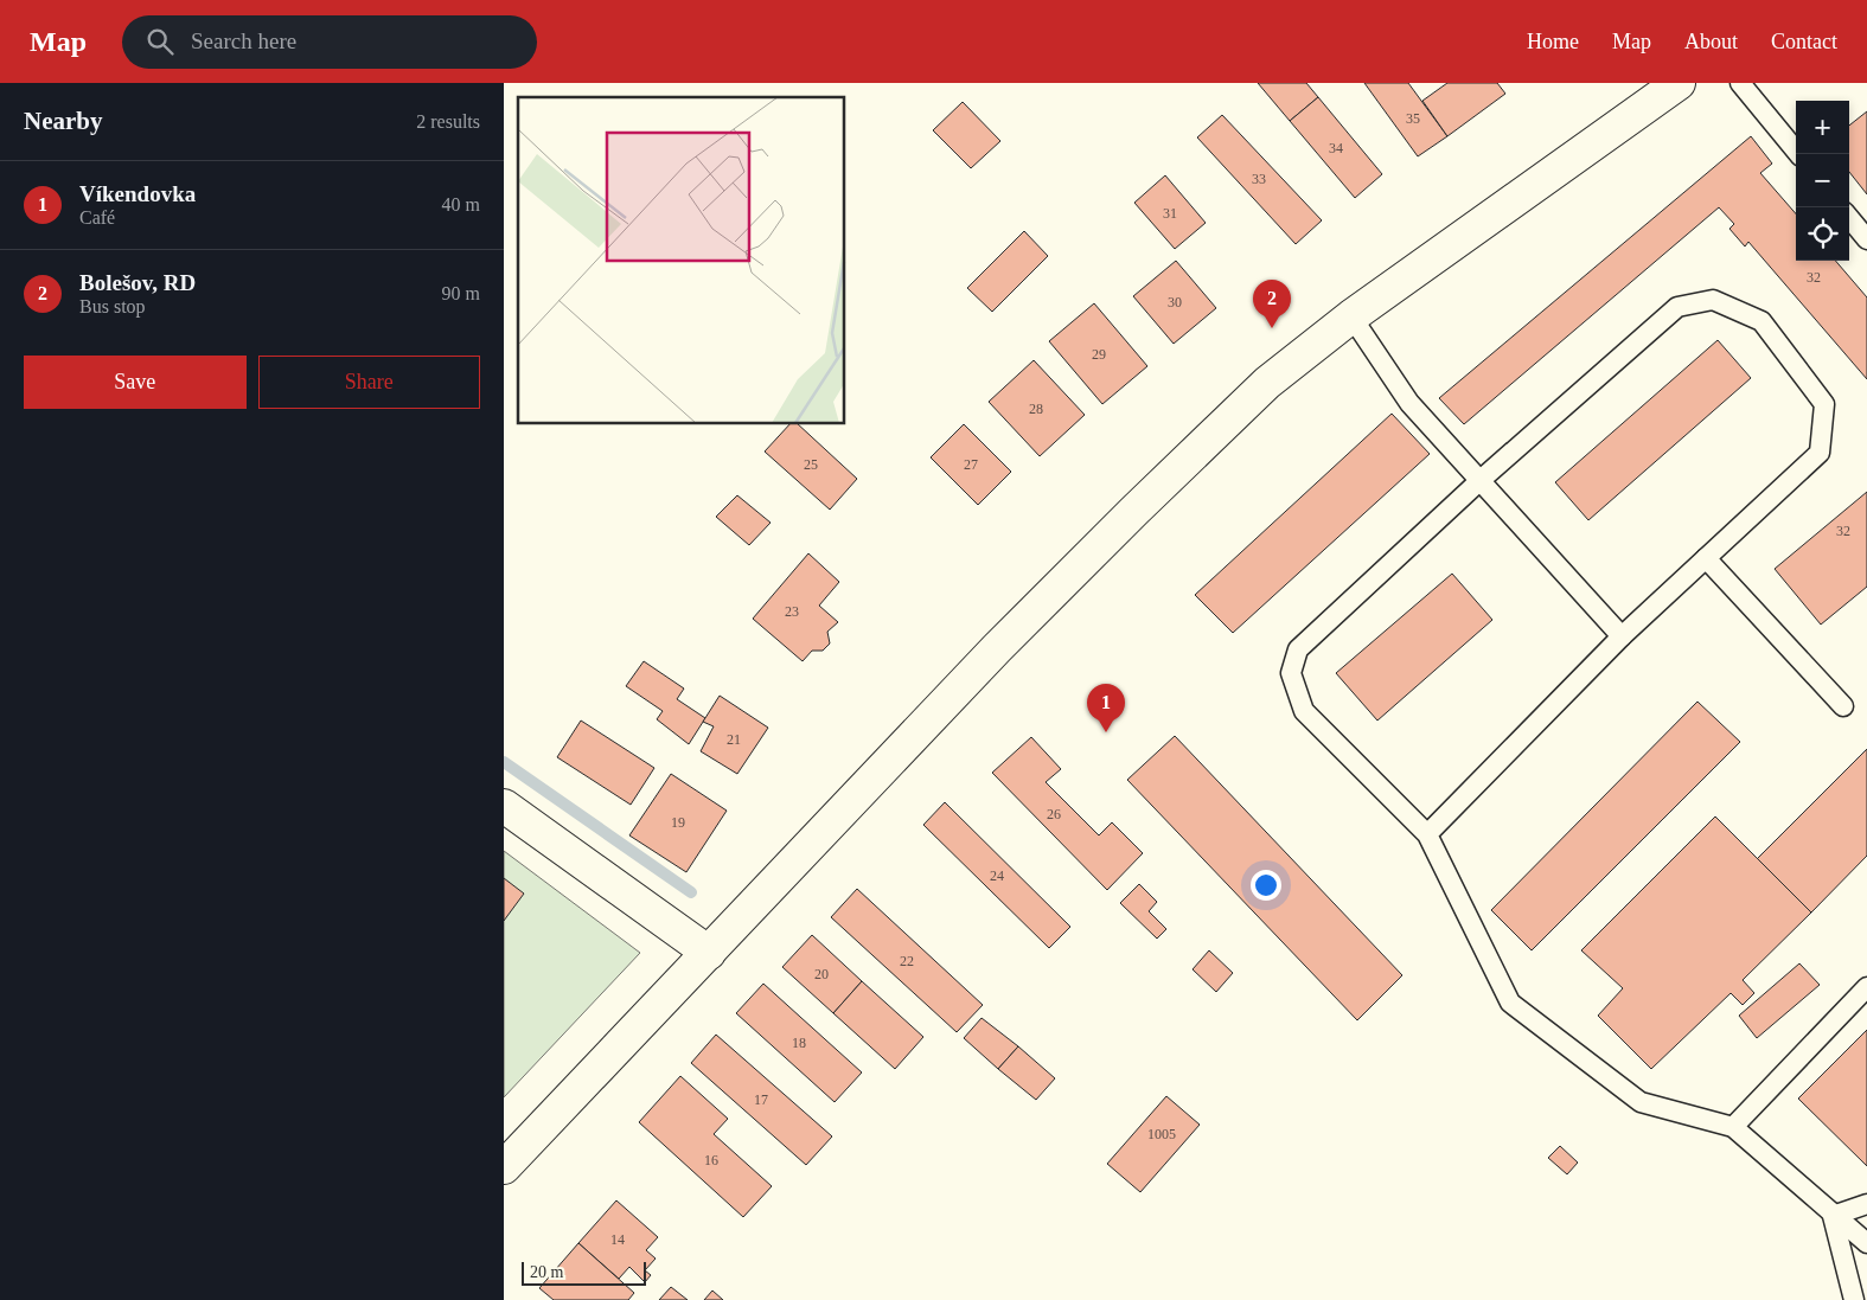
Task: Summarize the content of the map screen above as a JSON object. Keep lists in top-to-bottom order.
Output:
{
  "house_numbers": [
    "35",
    "34",
    "33",
    "31",
    "32",
    "30",
    "29",
    "28",
    "25",
    "27",
    "32",
    "23",
    "21",
    "26",
    "19",
    "24",
    "22",
    "20",
    "18",
    "17",
    "1005",
    "16",
    "14"
  ],
  "scale_bar": "20 m",
  "page": {
    "header": "Map",
    "search": "Search here",
    "nav": [
      "Home",
      "Map",
      "About",
      "Contact"
    ],
    "heading": ["Nearby", "2 results"],
    "map_buttons": ["+", "−"],
    "list": [
      {
        "mark": "1",
        "name": "Víkendovka",
        "note": "Café",
        "value": "40 m"
      },
      {
        "mark": "2",
        "name": "Bolešov, RD",
        "note": "Bus stop",
        "value": "90 m"
      }
    ],
    "pins": ["2", "1"],
    "buttons": ["Save", "Share"],
    "scale": "20 m"
  }
}
